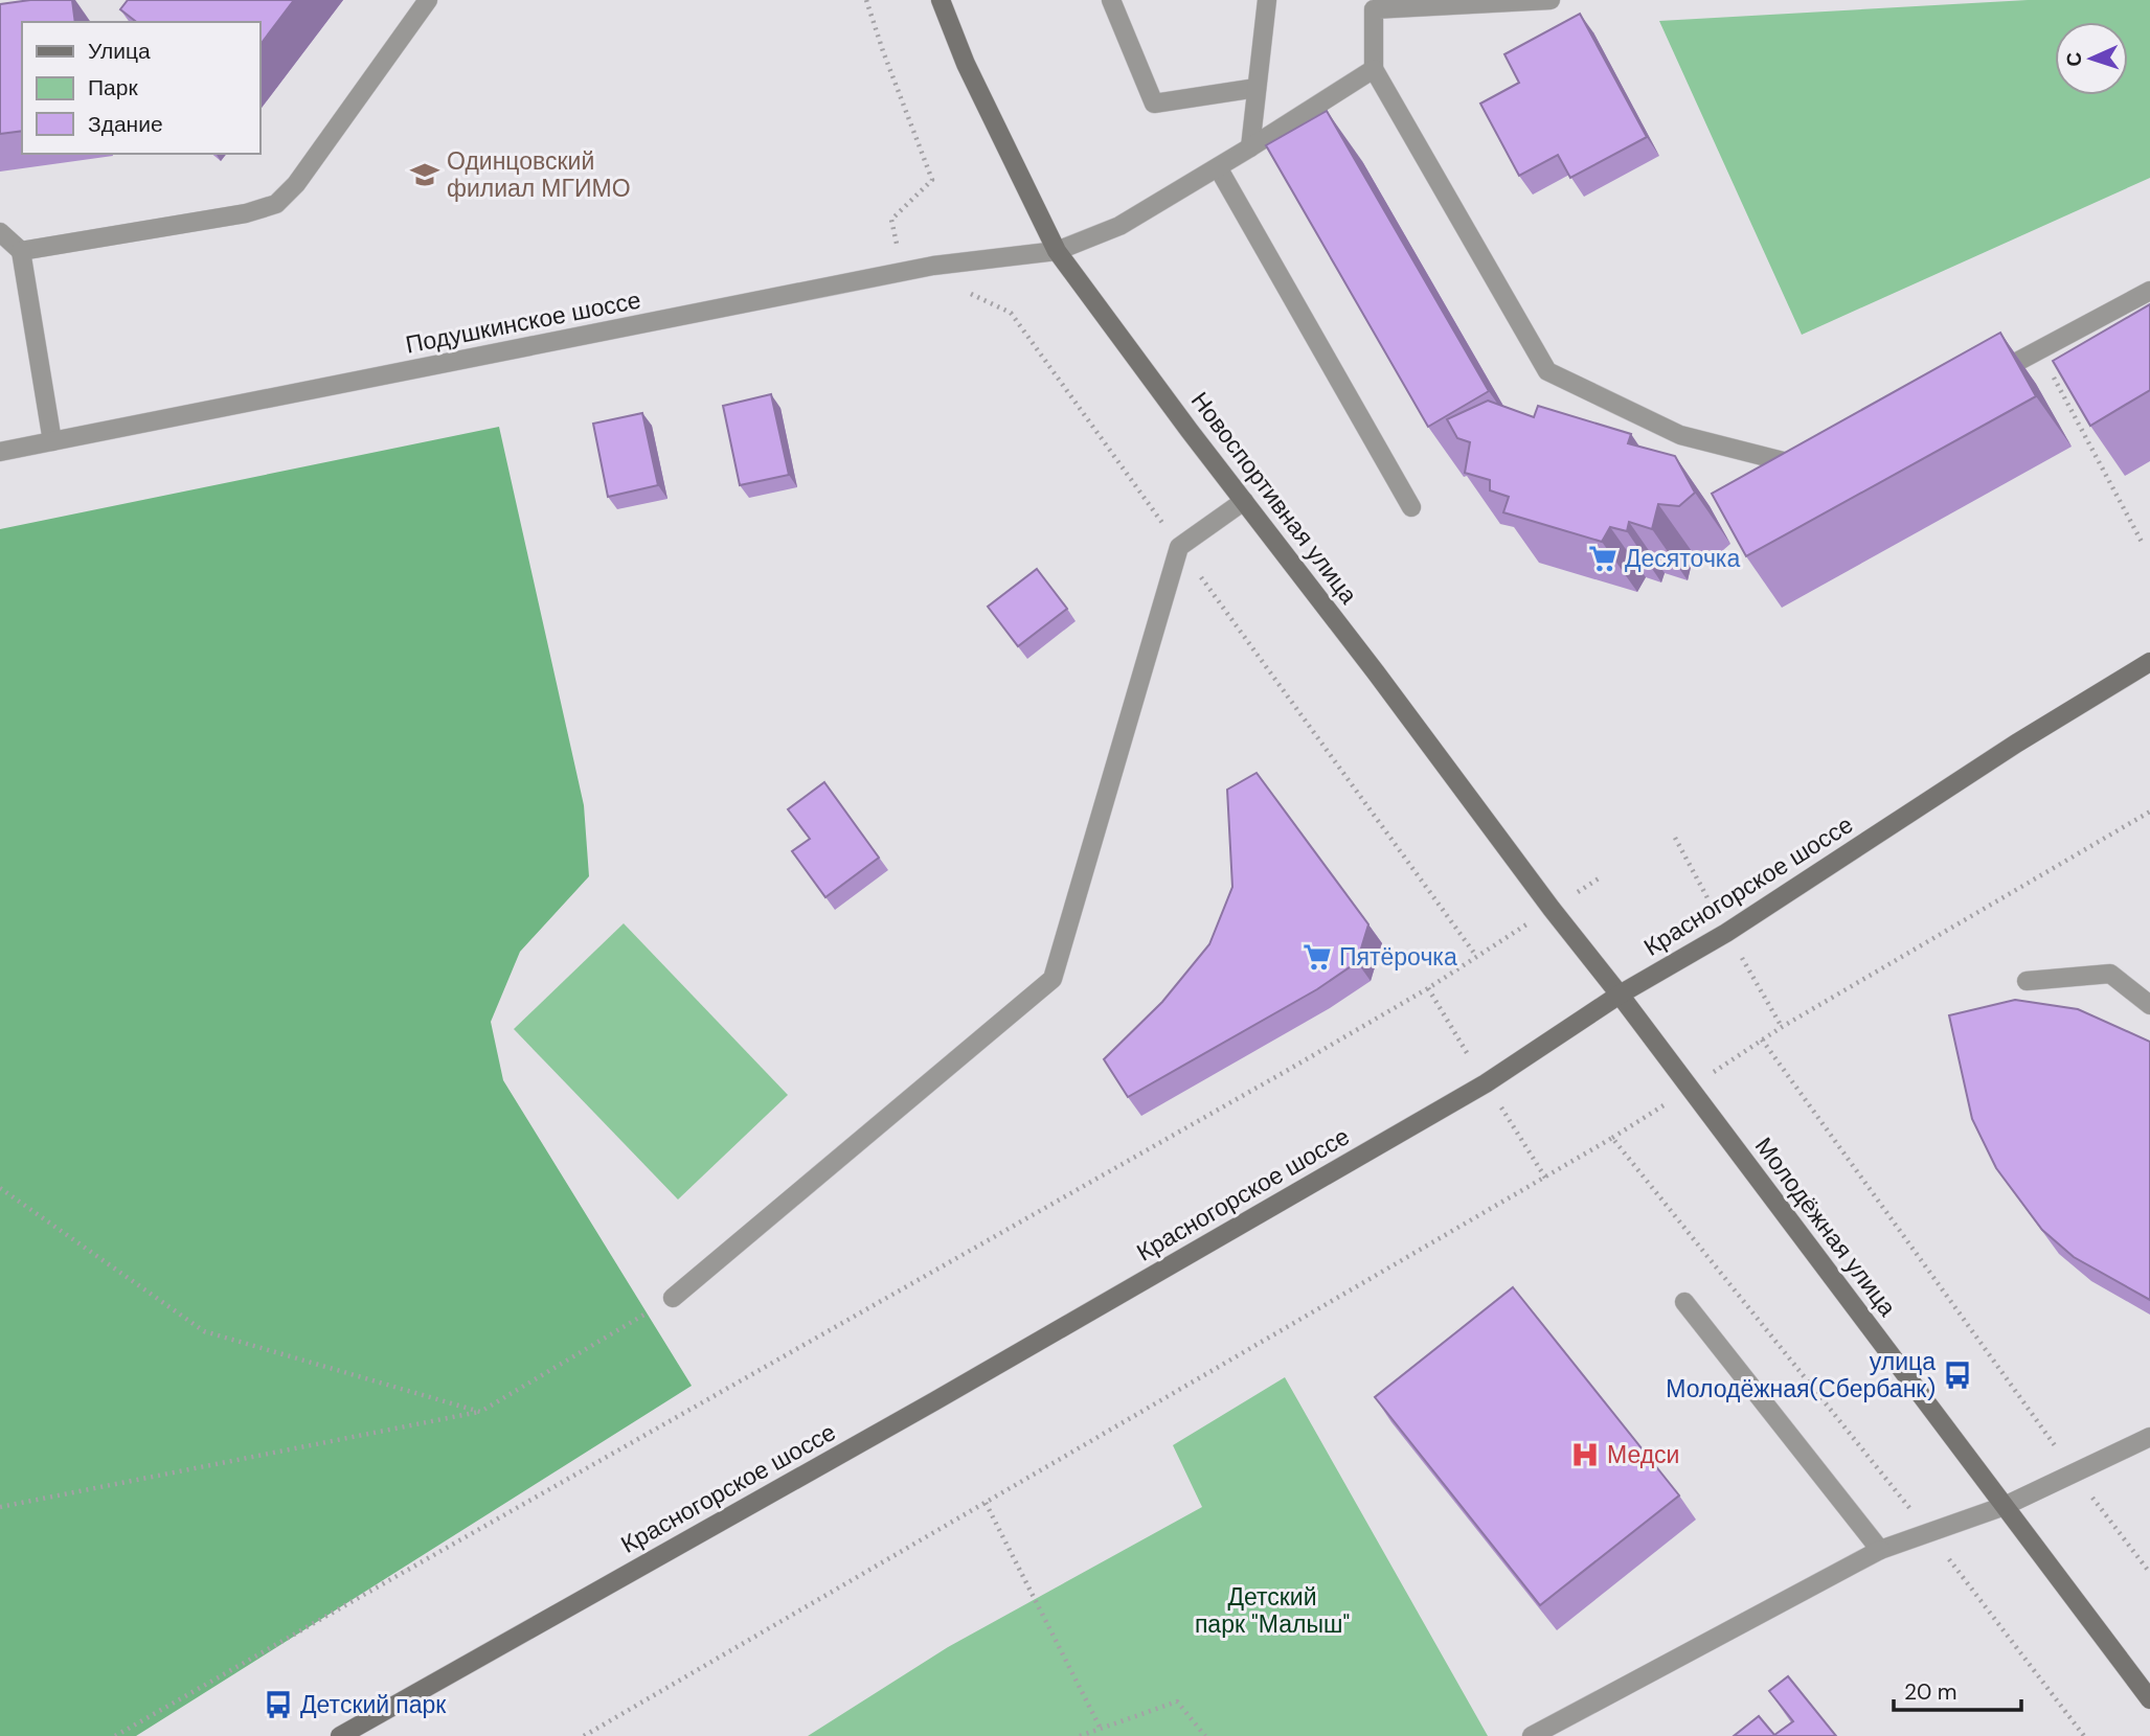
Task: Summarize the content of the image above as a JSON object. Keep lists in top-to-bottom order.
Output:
{
  "streets": {
    "main road": ["Новоспортивная улица", "Красногорское шоссе", "Молодёжная улица"],
    "street": ["Подушкинское шоссе"]
  },
  "crossings": [
    ["Подушкинское шоссе", "Новоспортивная улица"],
    ["Новоспортивная улица", "Красногорское шоссе"],
    ["Новоспортивная улица", "Молодёжная улица"],
    ["Красногорское шоссе", "Молодёжная улица"]
  ],
  "parks": ["Детский парк \"Малыш\""],
  "places": {
    "school or university": ["Одинцовский филиал МГИМО"],
    "supermarket": ["Десяточка", "Пятёрочка"],
    "bus stop": ["улица Молодёжная(Сбербанк)", "Детский парк"],
    "hospital": ["Медси"]
  },
  "legend": ["Улица", "Парк", "Здание"],
  "scale_bar": "20 m",
  "north": "left"
}
